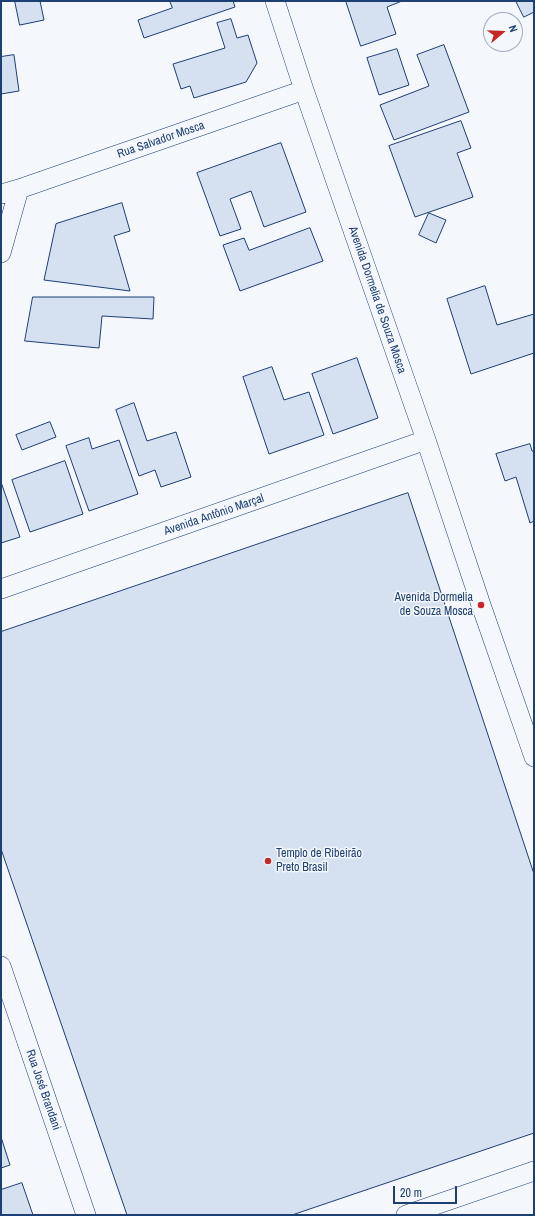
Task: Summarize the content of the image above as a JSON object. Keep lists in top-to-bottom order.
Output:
{
  "streets": {
    "street": [
      "Rua Salvador Mosca",
      "Avenida Dormelia de Souza Mosca",
      "Avenida Antônio Marçal",
      "Rua José Brandani"
    ]
  },
  "crossings": [
    ["Rua Salvador Mosca", "Avenida Dormelia de Souza Mosca"],
    ["Avenida Dormelia de Souza Mosca", "Avenida Antônio Marçal"]
  ],
  "places": ["Avenida Dormelia de Souza Mosca", "Templo de Ribeirão Preto Brasil"],
  "scale_bar": "20 m",
  "north": "right"
}
